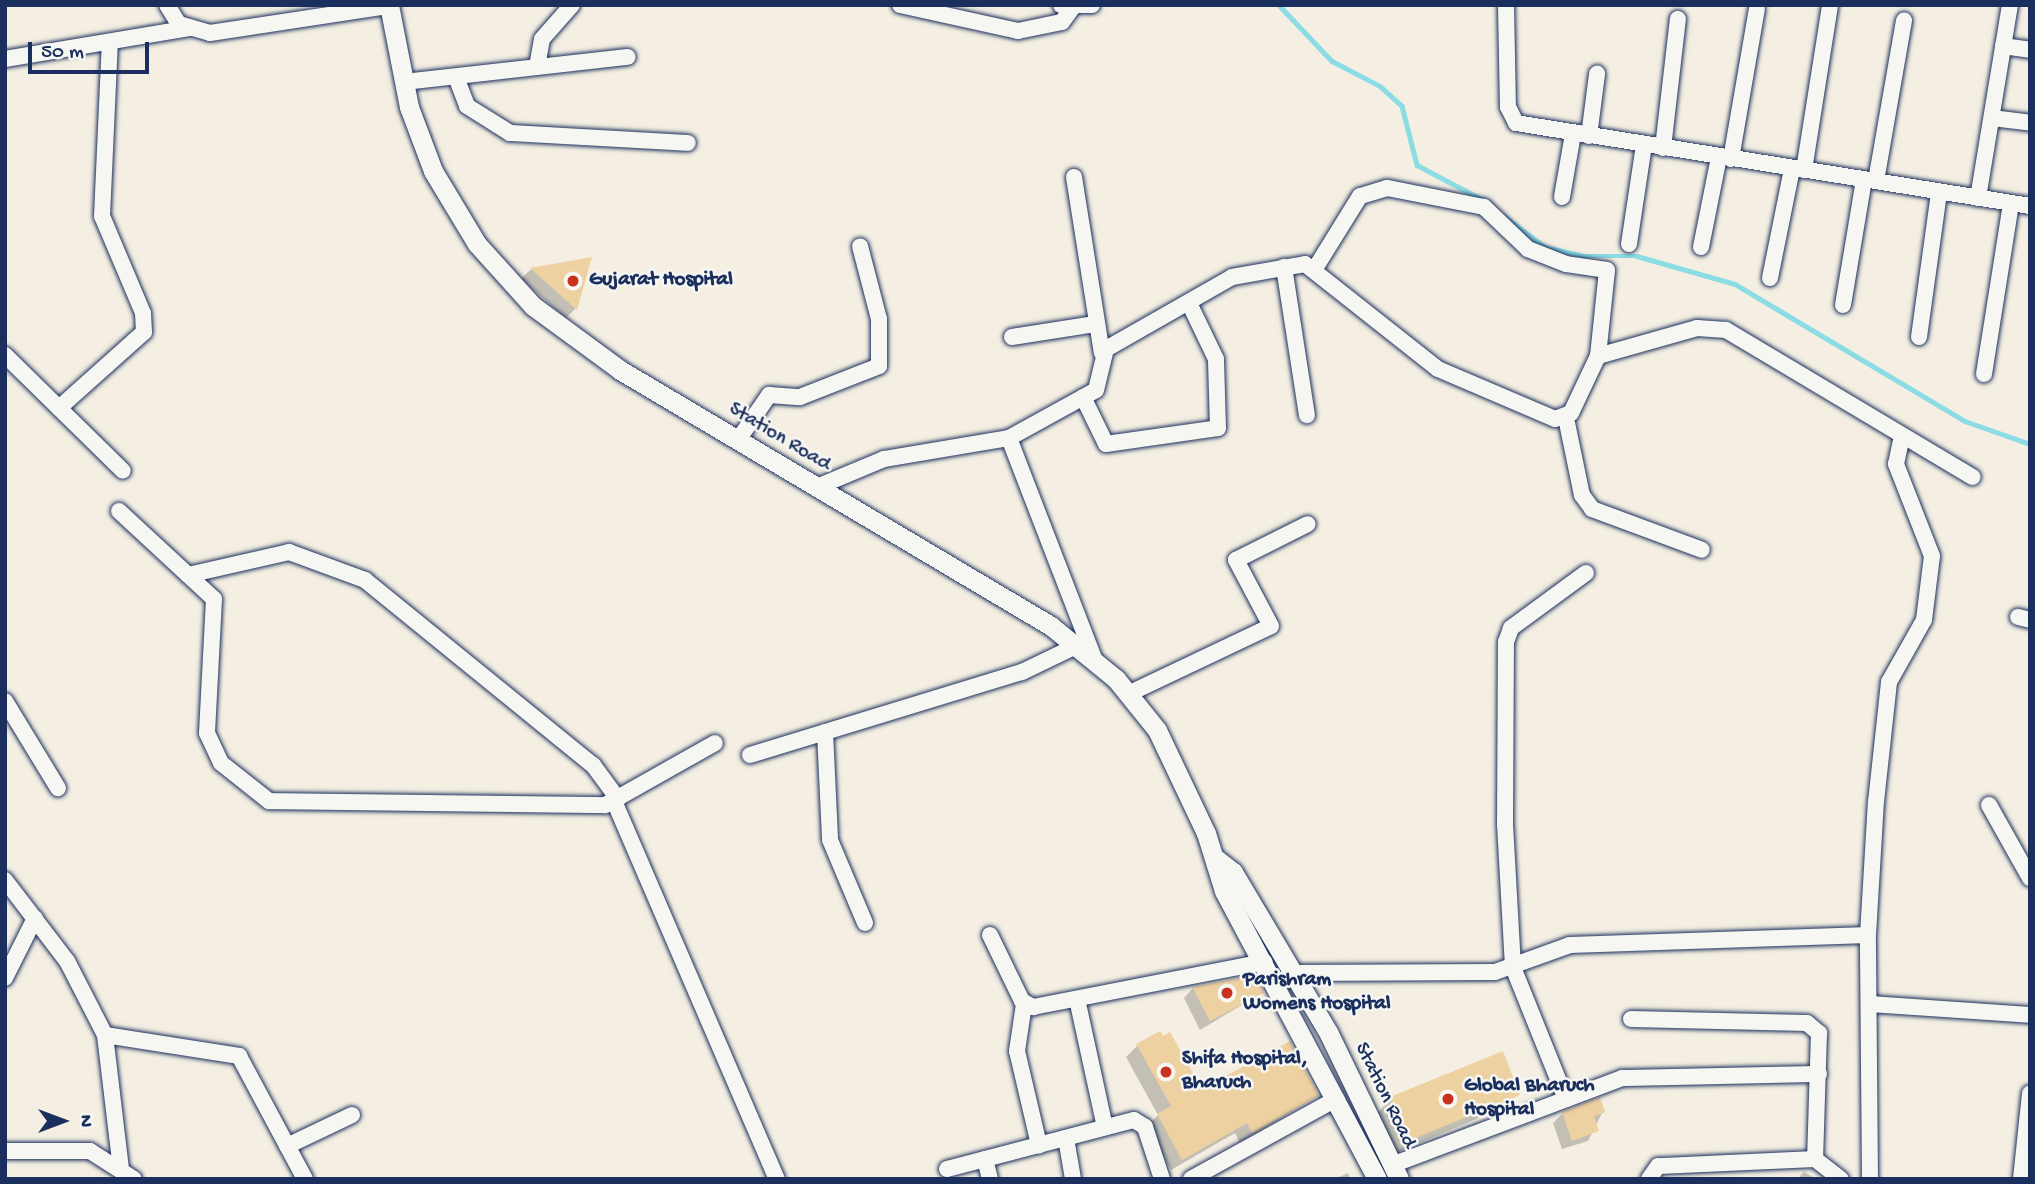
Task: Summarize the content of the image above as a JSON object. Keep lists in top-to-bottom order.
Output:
{
  "streets": {
    "main road": ["Station Road"]
  },
  "places": [
    "Gujarat Hospital",
    "Parishram Womens Hospital",
    "Shifa Hospital, Bharuch",
    "Global Bharuch Hospital"
  ],
  "scale_bar": "50 m",
  "north": "right"
}
